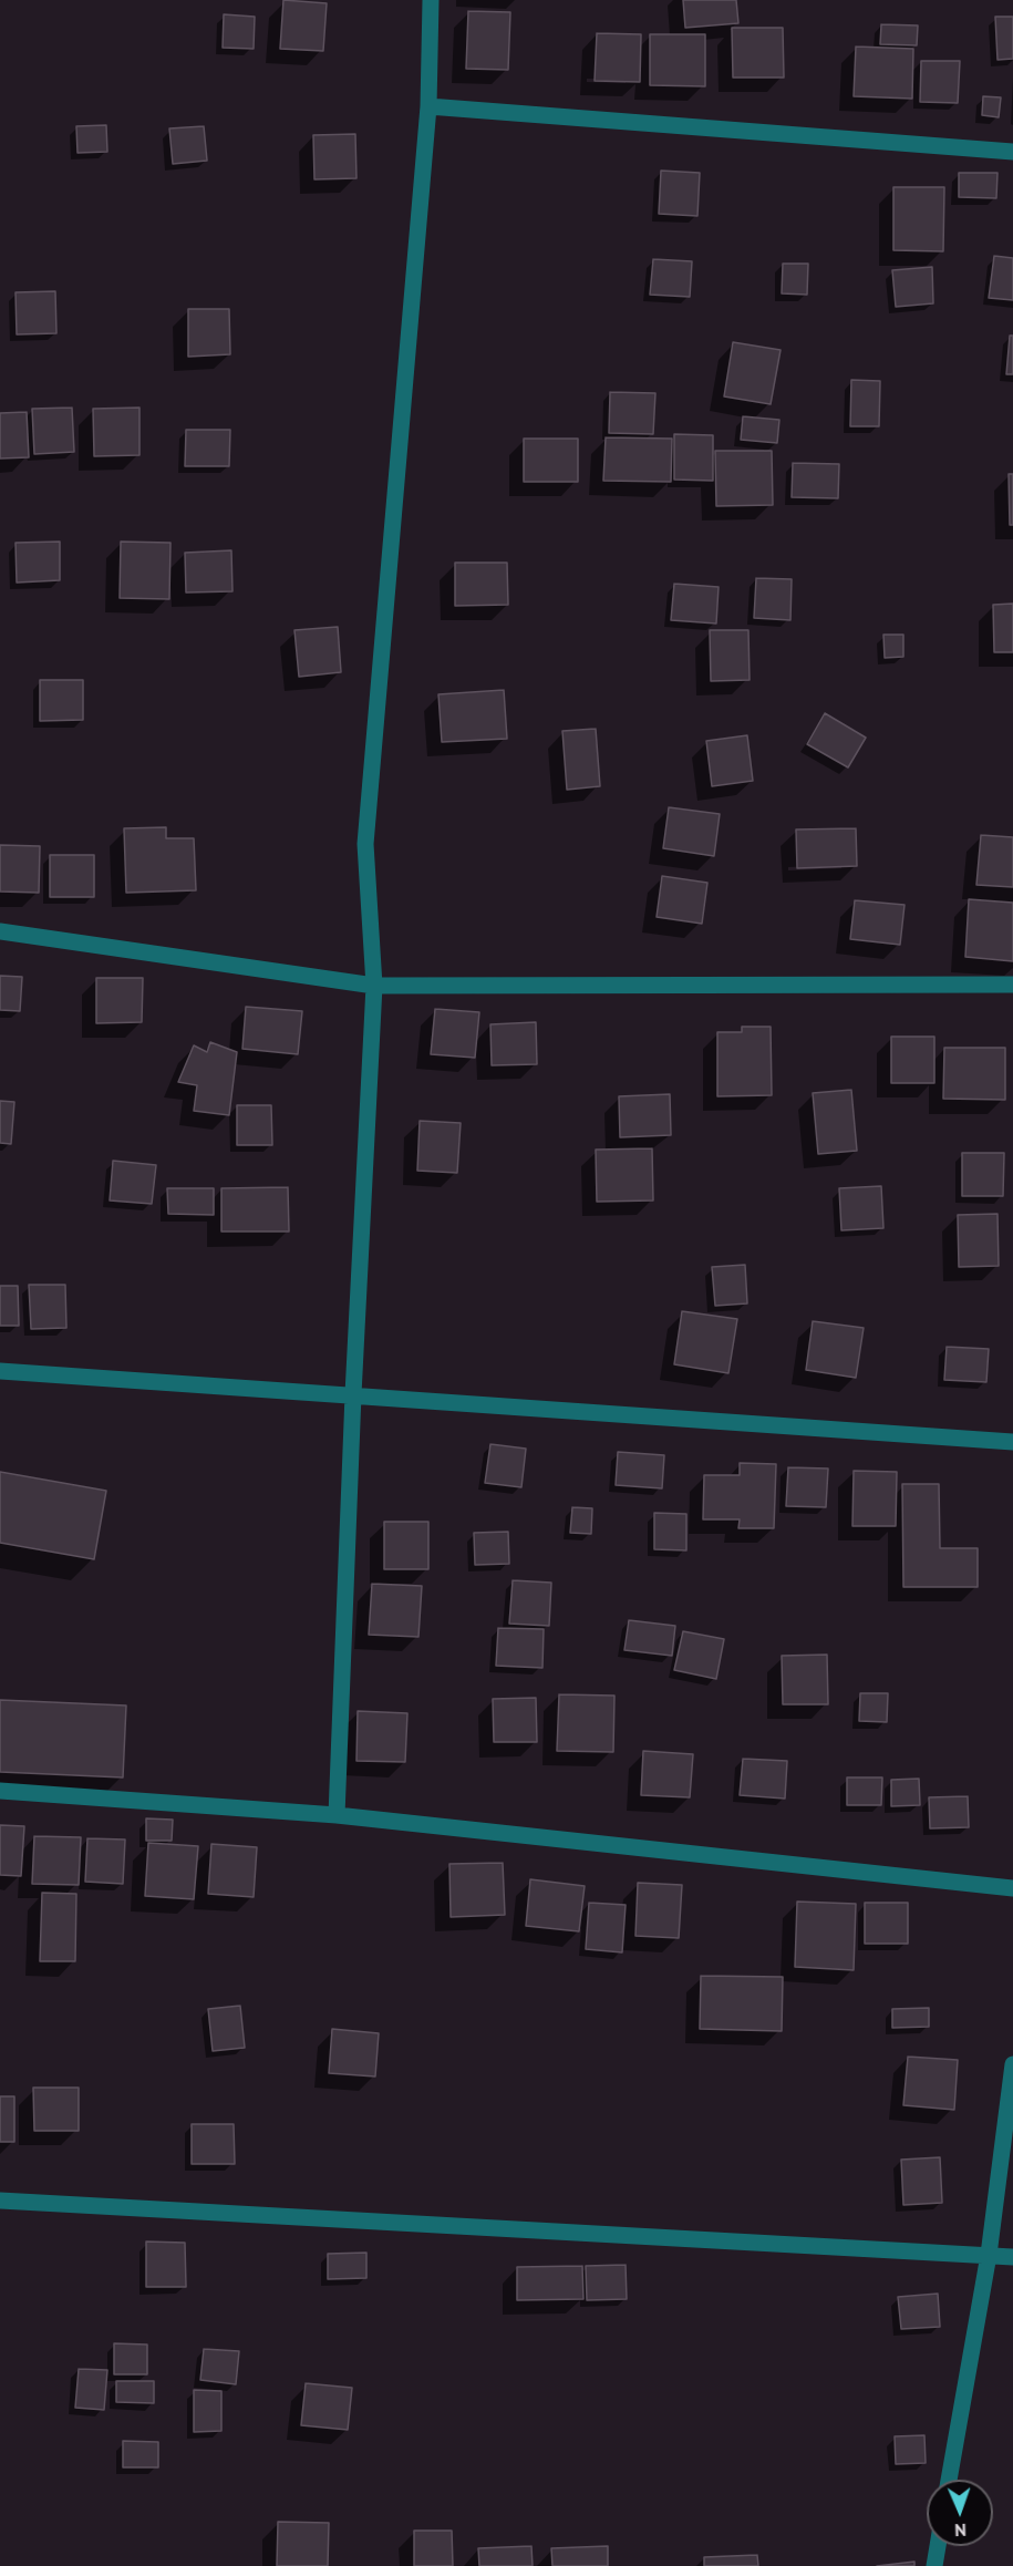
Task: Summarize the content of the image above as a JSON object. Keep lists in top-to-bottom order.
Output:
{
  "north": "bottom"
}
